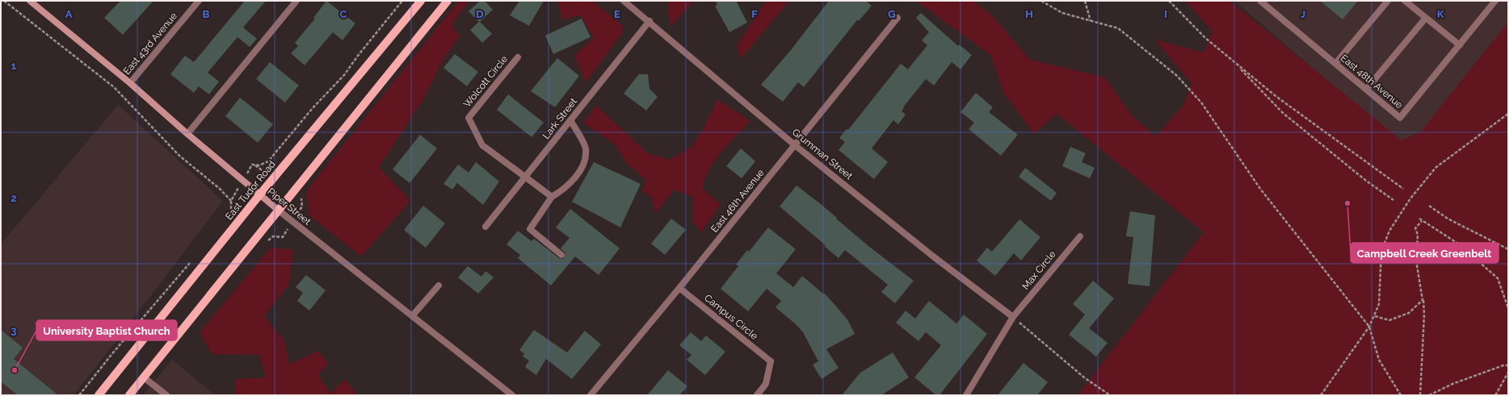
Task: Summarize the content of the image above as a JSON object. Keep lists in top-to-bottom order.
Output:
{
  "streets": {
    "main road": ["East Tudor Road"],
    "street": [
      "East 43rd Avenue",
      "Wolcott Circle",
      "East 48th Avenue",
      "Lark Street",
      "Grumman Street",
      "East 46th Avenue",
      "Piper Street",
      "Max Circle",
      "Campus Circle"
    ]
  },
  "crossings": [
    ["East 43rd Avenue", "Piper Street"],
    ["Wolcott Circle", "Lark Street"],
    ["Lark Street", "Grumman Street"],
    ["Grumman Street", "East 46th Avenue"],
    ["Grumman Street", "Max Circle"],
    ["East Tudor Road", "Piper Street"],
    ["East 46th Avenue", "Campus Circle"]
  ],
  "places": ["Campbell Creek Greenbelt", "University Baptist Church"],
  "grid": {
    "columns": [
      "A",
      "B",
      "C",
      "D",
      "E",
      "F",
      "G",
      "H",
      "I",
      "J",
      "K"
    ],
    "rows": ["1", "2", "3"]
  }
}
